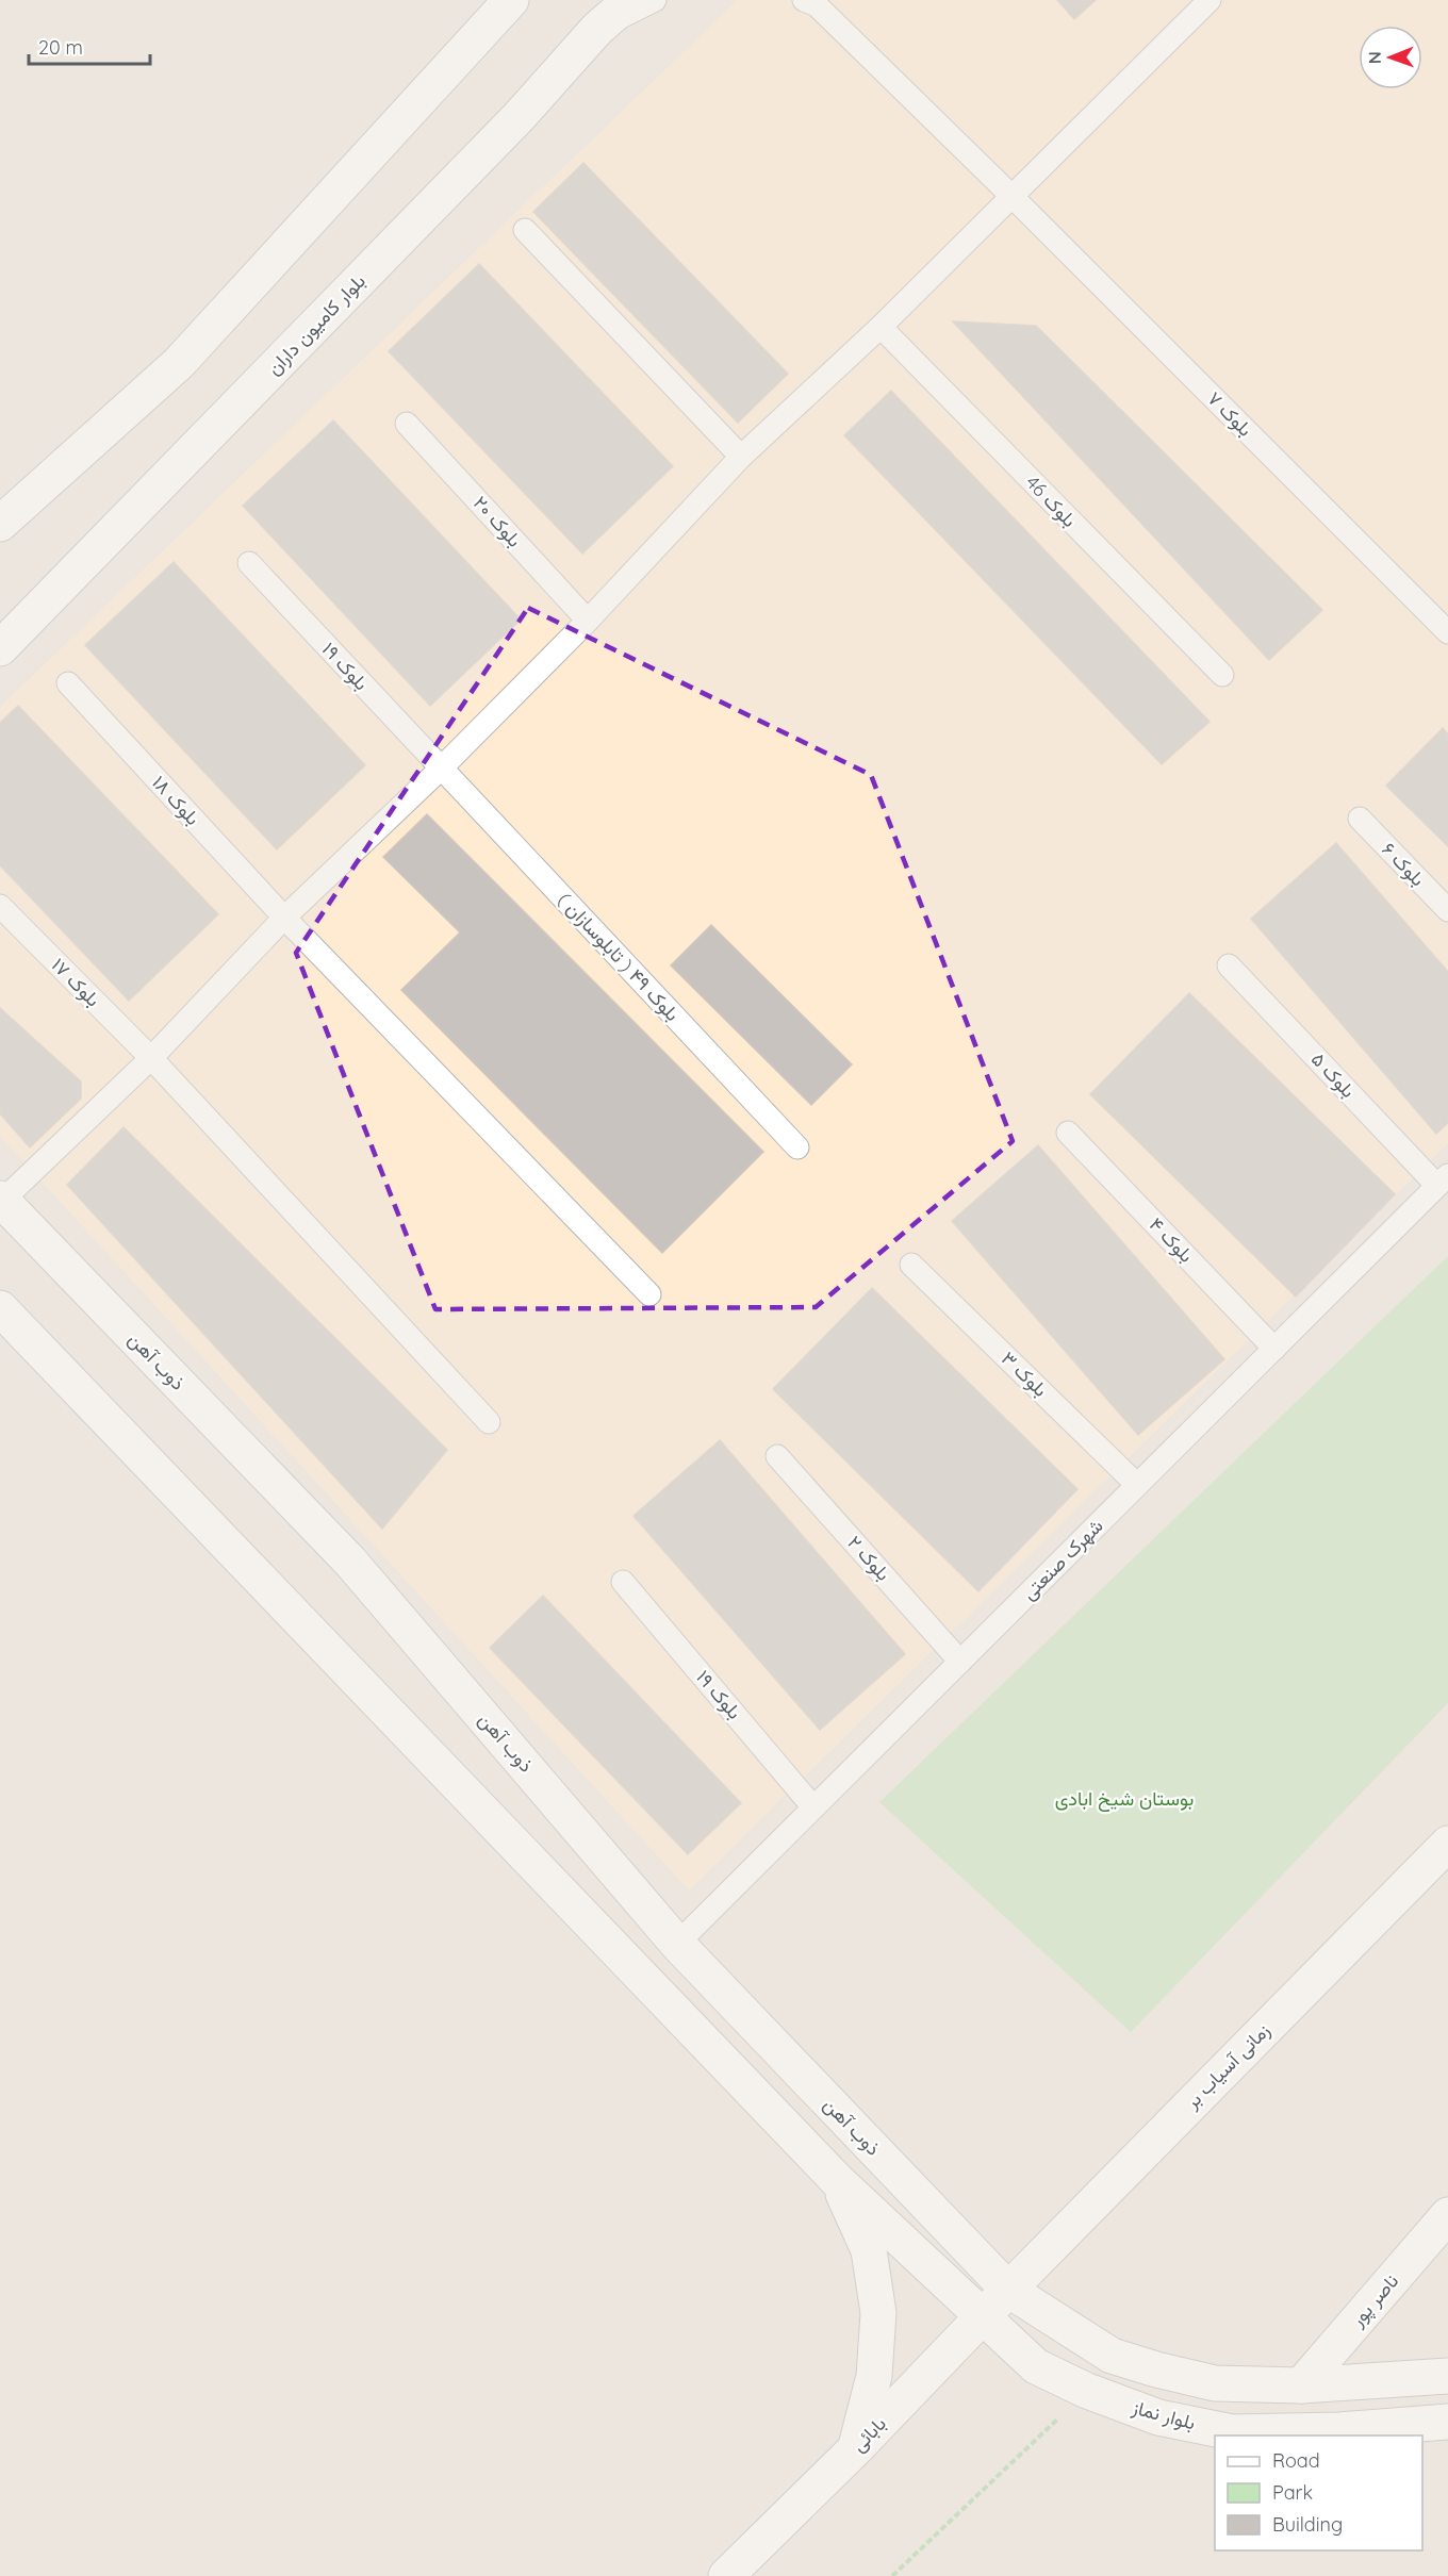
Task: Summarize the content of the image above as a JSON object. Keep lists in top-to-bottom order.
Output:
{
  "streets": {
    "main road": [
      "بلوار کامیون داران",
      "ذوب آهن",
      "زمانی آسیاب بر",
      "ناصر پور",
      "بلوار نماز",
      "بابائی"
    ],
    "lane": [
      "بلوک ۷",
      "بلوک 46",
      "بلوک ۲۰",
      "بلوک ۱۹",
      "بلوک ۱۸",
      "بلوک ۶",
      "بلوک ۴۹ ( تابلوسازان )",
      "بلوک ۱۷",
      "بلوک ۵",
      "بلوک ۴",
      "بلوک ۳",
      "بلوک ۲",
      "شهرک صنعتی"
    ]
  },
  "crossings": [
    ["بلوک ۱۹", "بلوک ۴۹ ( تابلوسازان )"],
    ["بلوک ۱۹", "شهرک صنعتی"],
    ["بلوک ۵", "شهرک صنعتی"],
    ["بلوک ۴", "شهرک صنعتی"],
    ["ذوب آهن", "شهرک صنعتی"],
    ["ذوب آهن", "زمانی آسیاب بر"],
    ["ذوب آهن", "بابائی"],
    ["بلوک ۳", "شهرک صنعتی"],
    ["بلوک ۲", "شهرک صنعتی"],
    ["زمانی آسیاب بر", "بابائی"],
    ["بلوار نماز", "بابائی"]
  ],
  "parks": ["بوستان شیخ ابادی"],
  "legend": ["Road", "Park", "Building"],
  "scale_bar": "20 m",
  "north": "left"
}
